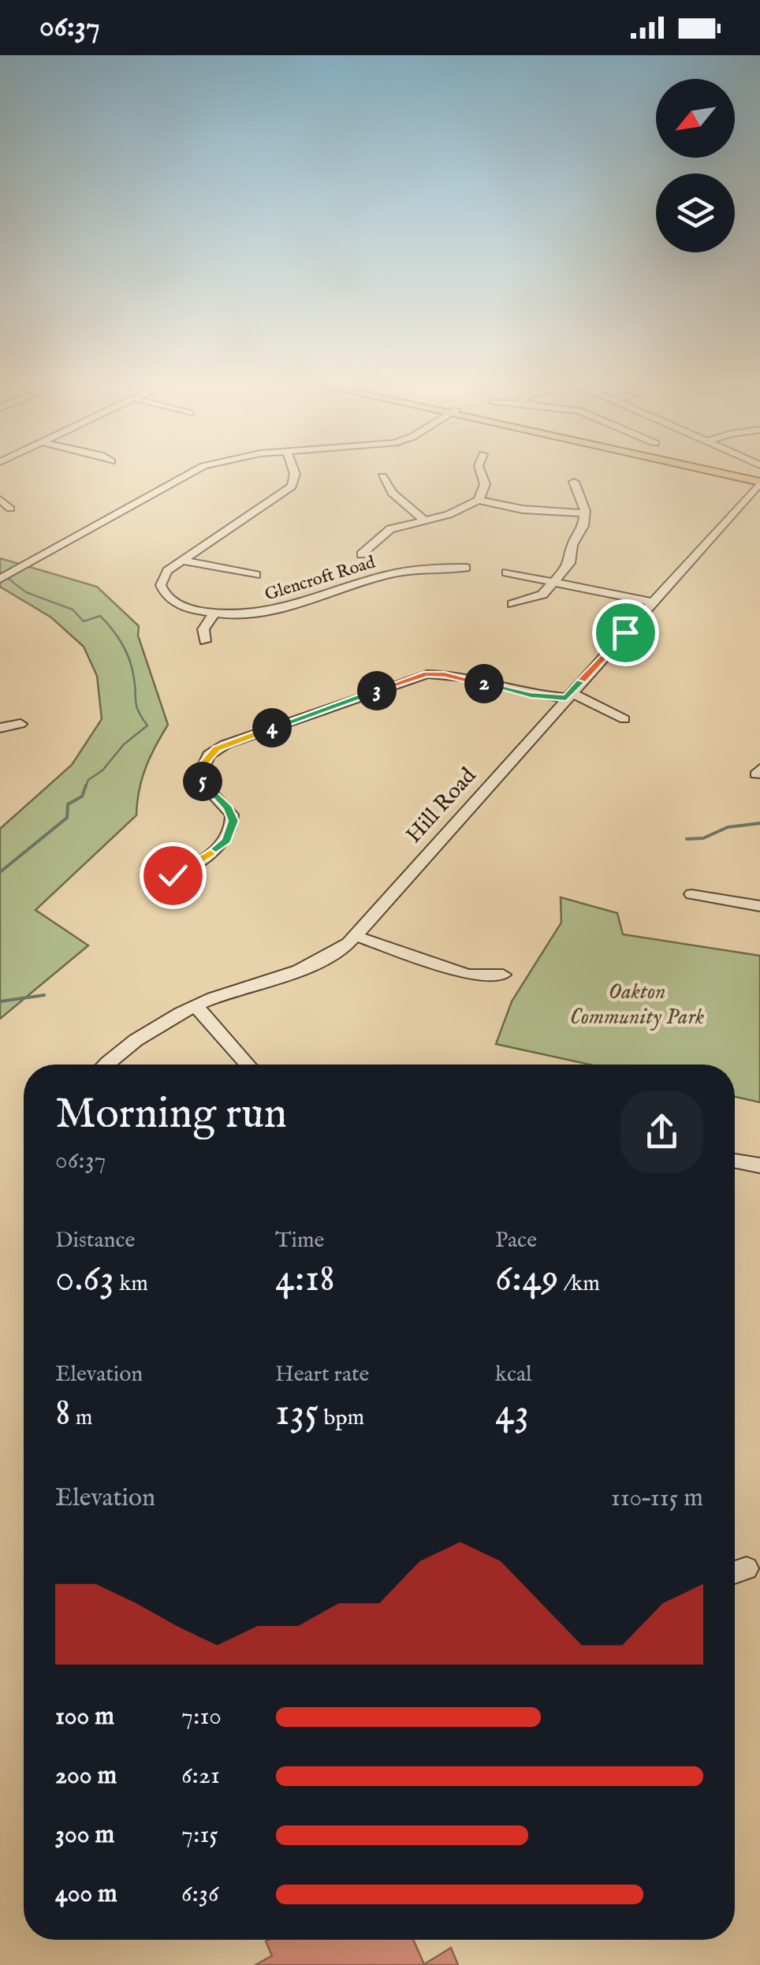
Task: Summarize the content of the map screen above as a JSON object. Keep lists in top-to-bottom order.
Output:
{
  "streets": {
    "street": ["Glencroft Road", "Hill Road"]
  },
  "parks": ["Oakton Community Park"],
  "north": "bottom left",
  "page": {
    "status": "06:37",
    "pins": [
      "2",
      "3",
      "4",
      "5"
    ],
    "heading": ["Morning run", "06:37"],
    "stats": [
      ["Distance", "0.63 km"],
      ["Time", "4:18"],
      ["Pace", "6:49 /km"],
      ["Elevation", "8 m"],
      ["Heart rate", "135 bpm"],
      ["kcal", "43"]
    ],
    "chart": ["Elevation", "110–115 m"],
    "list": [
      {
        "name": "100 m",
        "note": "7:10"
      },
      {
        "name": "200 m",
        "note": "6:21"
      },
      {
        "name": "300 m",
        "note": "7:15"
      },
      {
        "name": "400 m",
        "note": "6:36"
      }
    ]
  }
}
